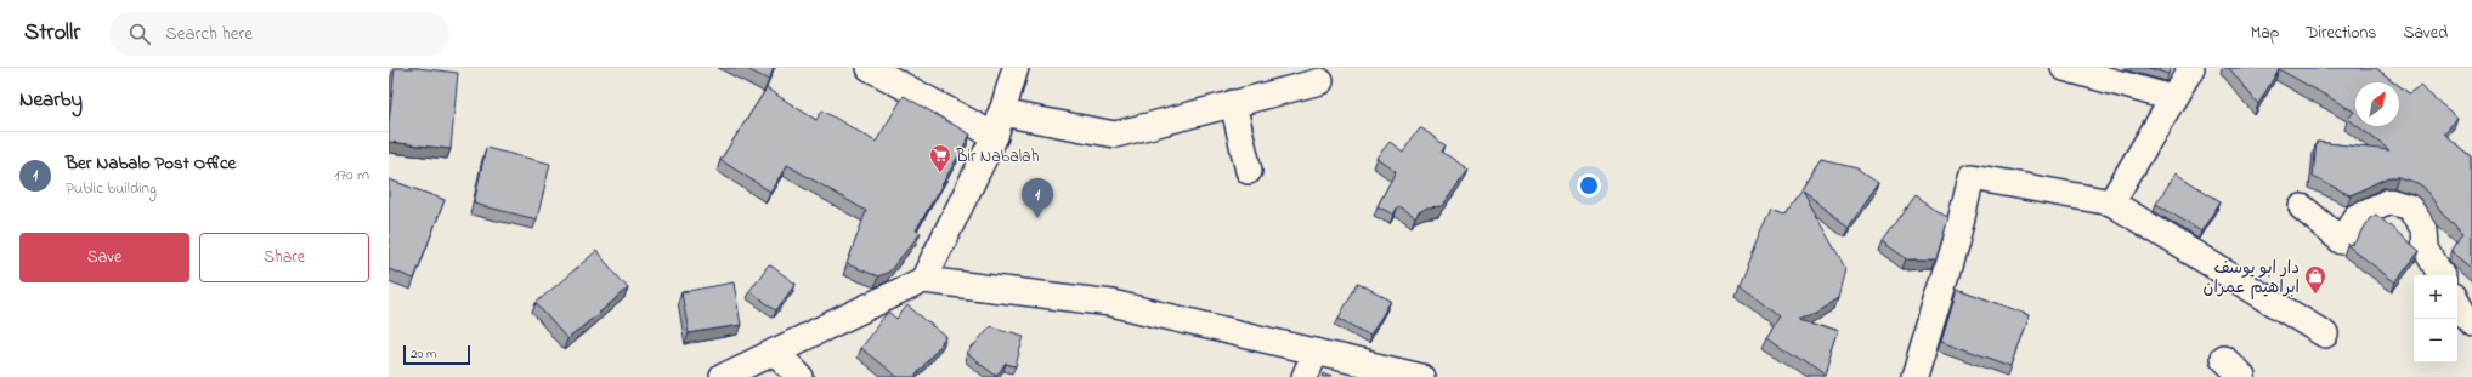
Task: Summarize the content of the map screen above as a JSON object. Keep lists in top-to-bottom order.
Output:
{
  "places": {
    "supermarket": ["Bir Nabalah"],
    "shop": ["دار ابو يوسف ابراهيم عمران"]
  },
  "scale_bar": "20 m",
  "north": "top right",
  "page": {
    "header": "Strollr",
    "search": "Search here",
    "nav": ["Map", "Directions", "Saved"],
    "heading": "Nearby",
    "list": [
      {
        "mark": "1",
        "name": "Ber Nabalo Post Office",
        "note": "Public building",
        "value": "170 m"
      }
    ],
    "pins": "1",
    "buttons": ["Save", "Share"],
    "map_buttons": ["+", "−"],
    "scale": "20 m"
  }
}
